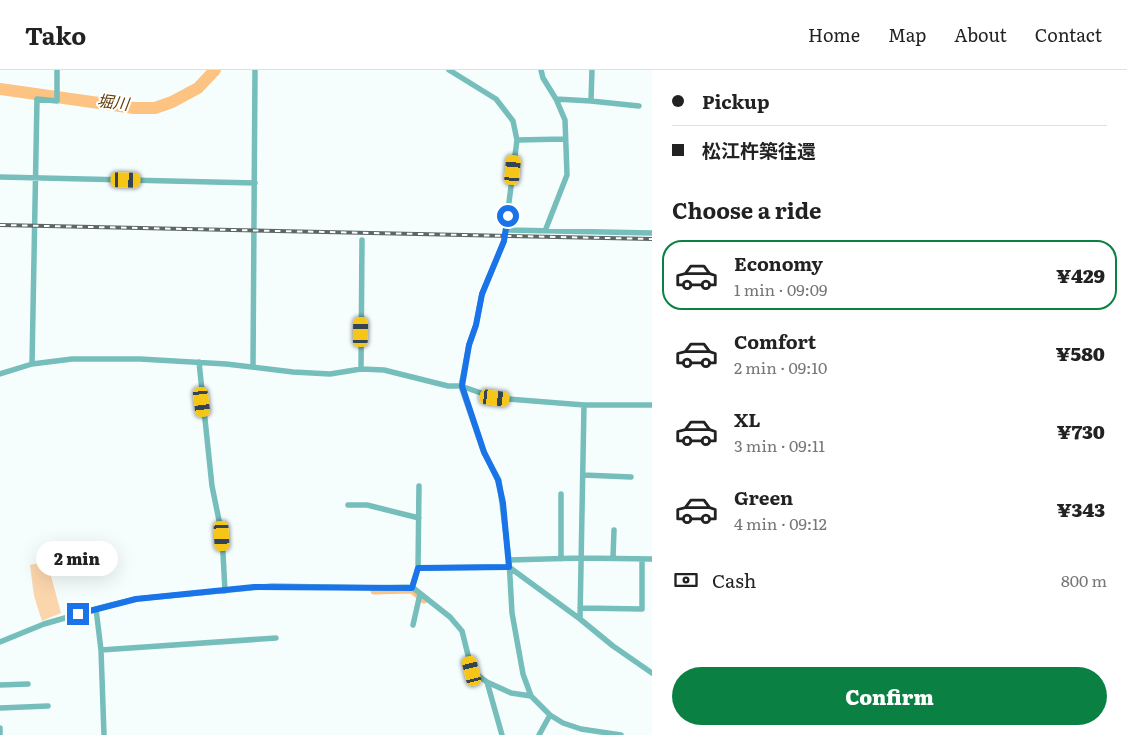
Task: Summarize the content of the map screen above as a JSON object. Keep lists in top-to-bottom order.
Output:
{
  "water": ["堀川"],
  "page": {
    "header": "Tako",
    "nav": [
      "Home",
      "Map",
      "About",
      "Contact"
    ],
    "banner": ["Pickup", "松江杵築往還"],
    "heading": "Choose a ride",
    "list": [
      {
        "name": "Economy",
        "note": "1 min · 09:09",
        "value": "¥429"
      },
      {
        "name": "Comfort",
        "note": "2 min · 09:10",
        "value": "¥580"
      },
      {
        "name": "XL",
        "note": "3 min · 09:11",
        "value": "¥730"
      },
      {
        "name": "Green",
        "note": "4 min · 09:12",
        "value": "¥343"
      }
    ],
    "bubble": "2 min",
    "pay": ["Cash", "800 m"],
    "buttons": "Confirm"
  }
}
